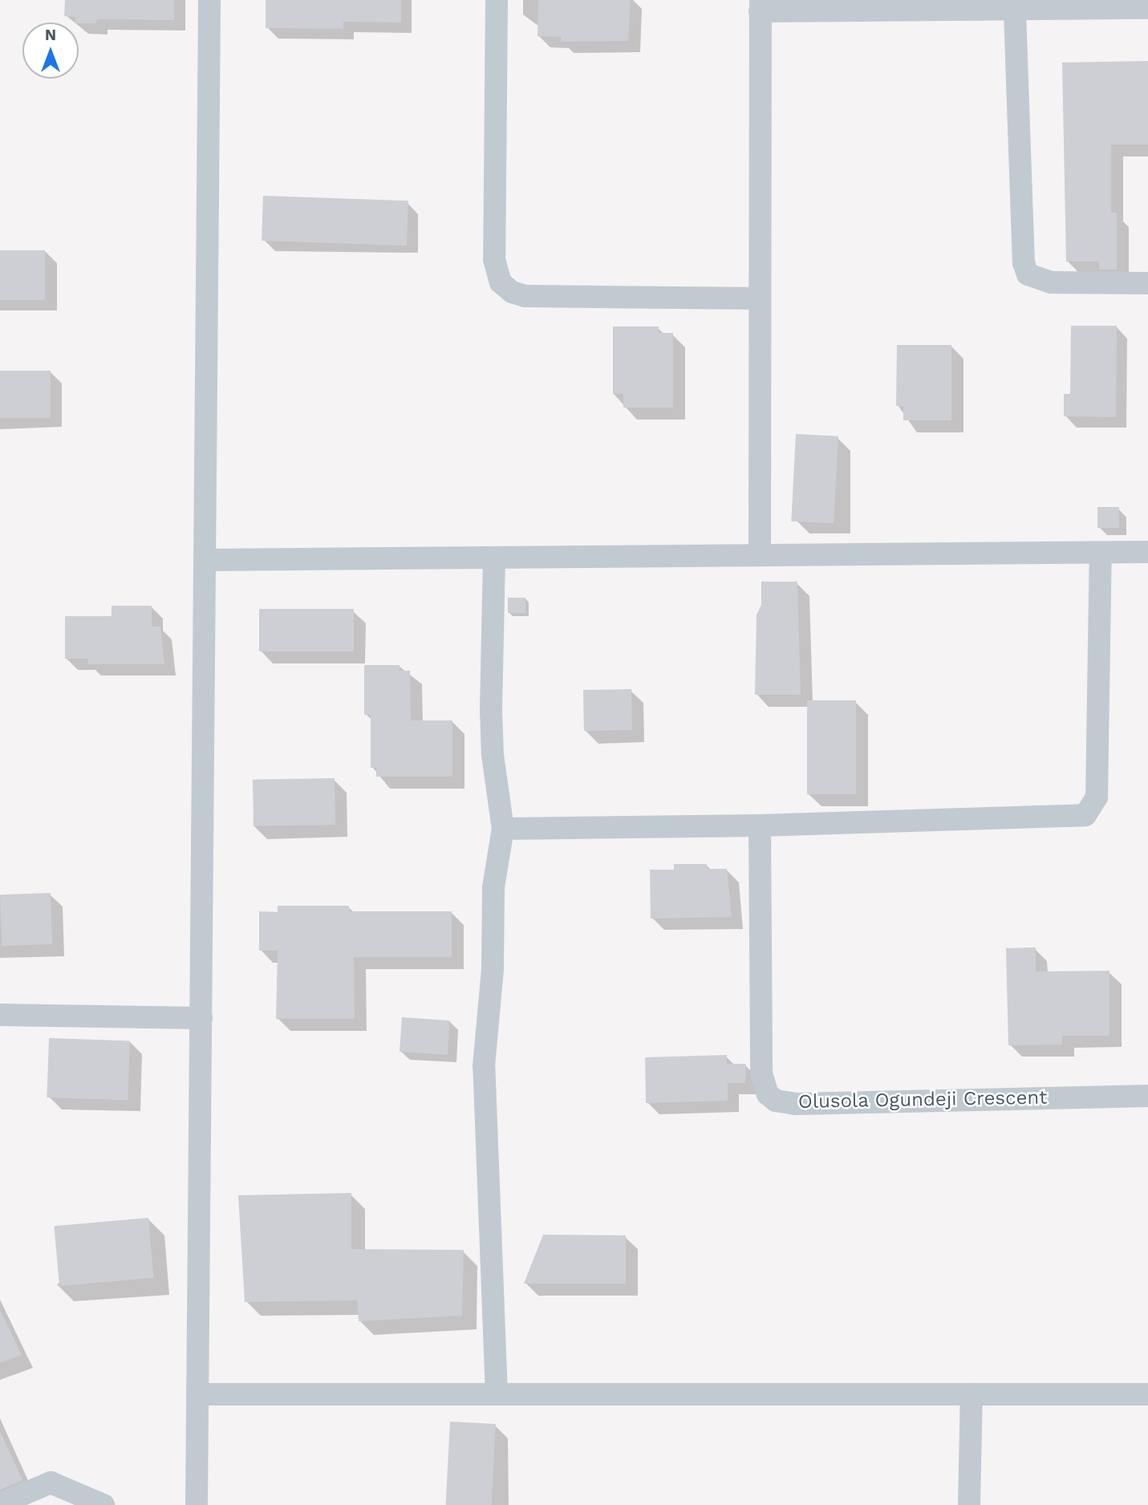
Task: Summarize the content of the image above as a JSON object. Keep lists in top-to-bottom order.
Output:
{
  "streets": {
    "street": ["Olusola Ogundeji Crescent"]
  },
  "north": "top"
}
